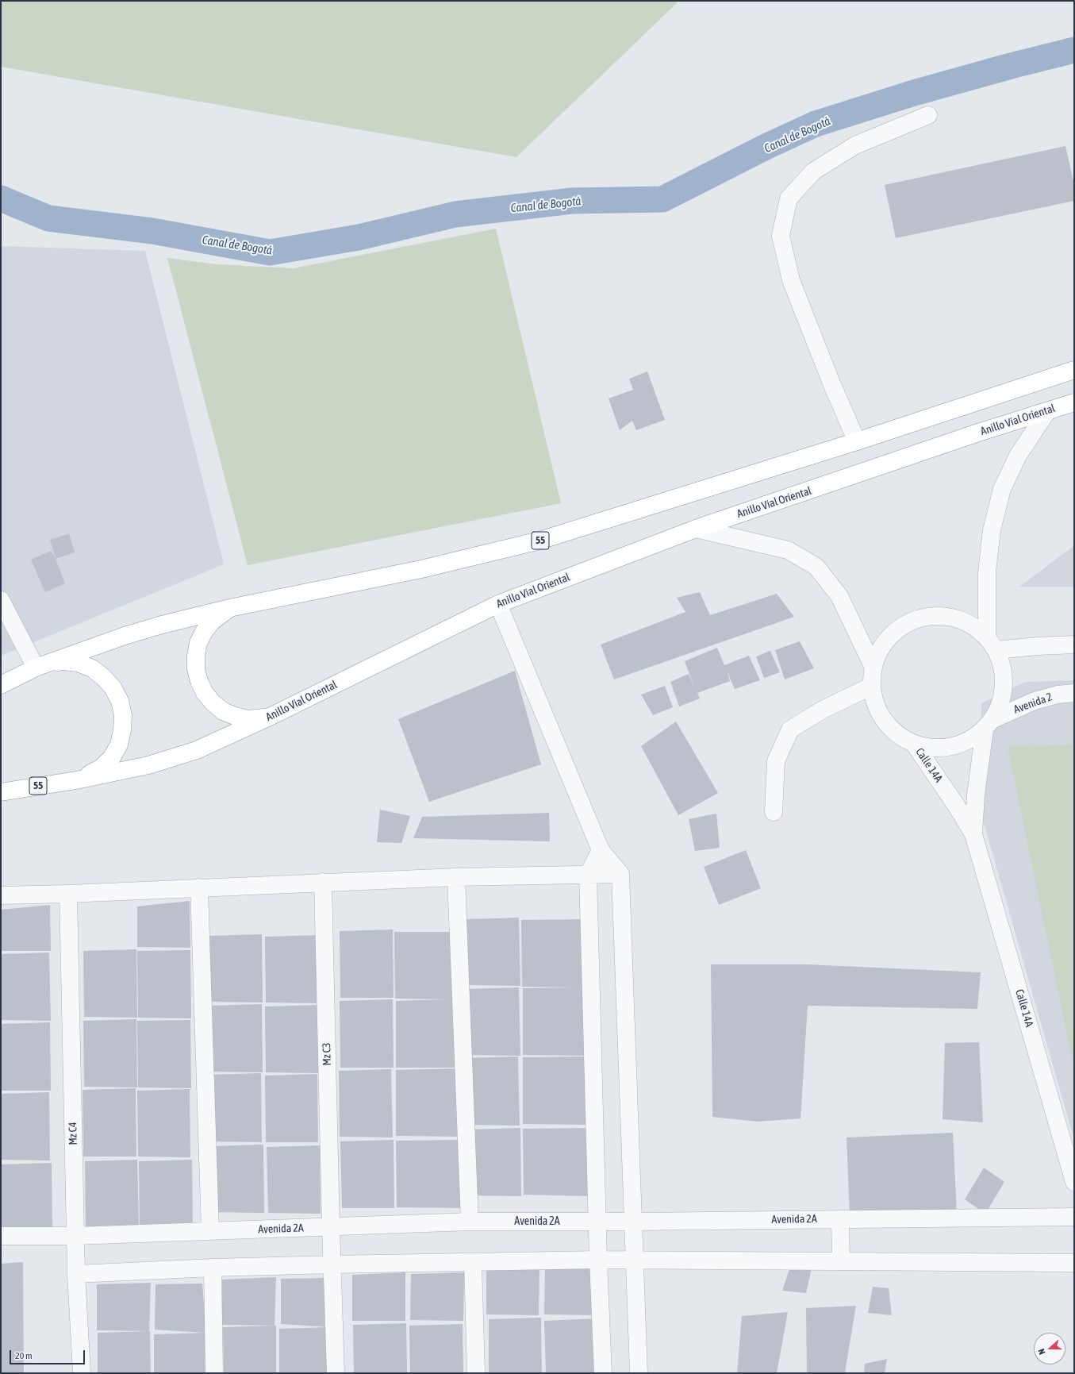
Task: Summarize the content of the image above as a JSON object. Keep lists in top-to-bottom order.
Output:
{
  "streets": {
    "highway": ["Anillo Vial Oriental", "55"],
    "street": [
      "Avenida 2",
      "Calle 14A",
      "Mz C3",
      "Mz C4",
      "Avenida 2A"
    ]
  },
  "crossings": [
    ["Avenida 2", "Calle 14A"],
    ["Mz C3", "Avenida 2A"],
    ["Mz C4", "Avenida 2A"]
  ],
  "water": ["Canal de Bogotá"],
  "scale_bar": "20 m",
  "north": "left"
}
